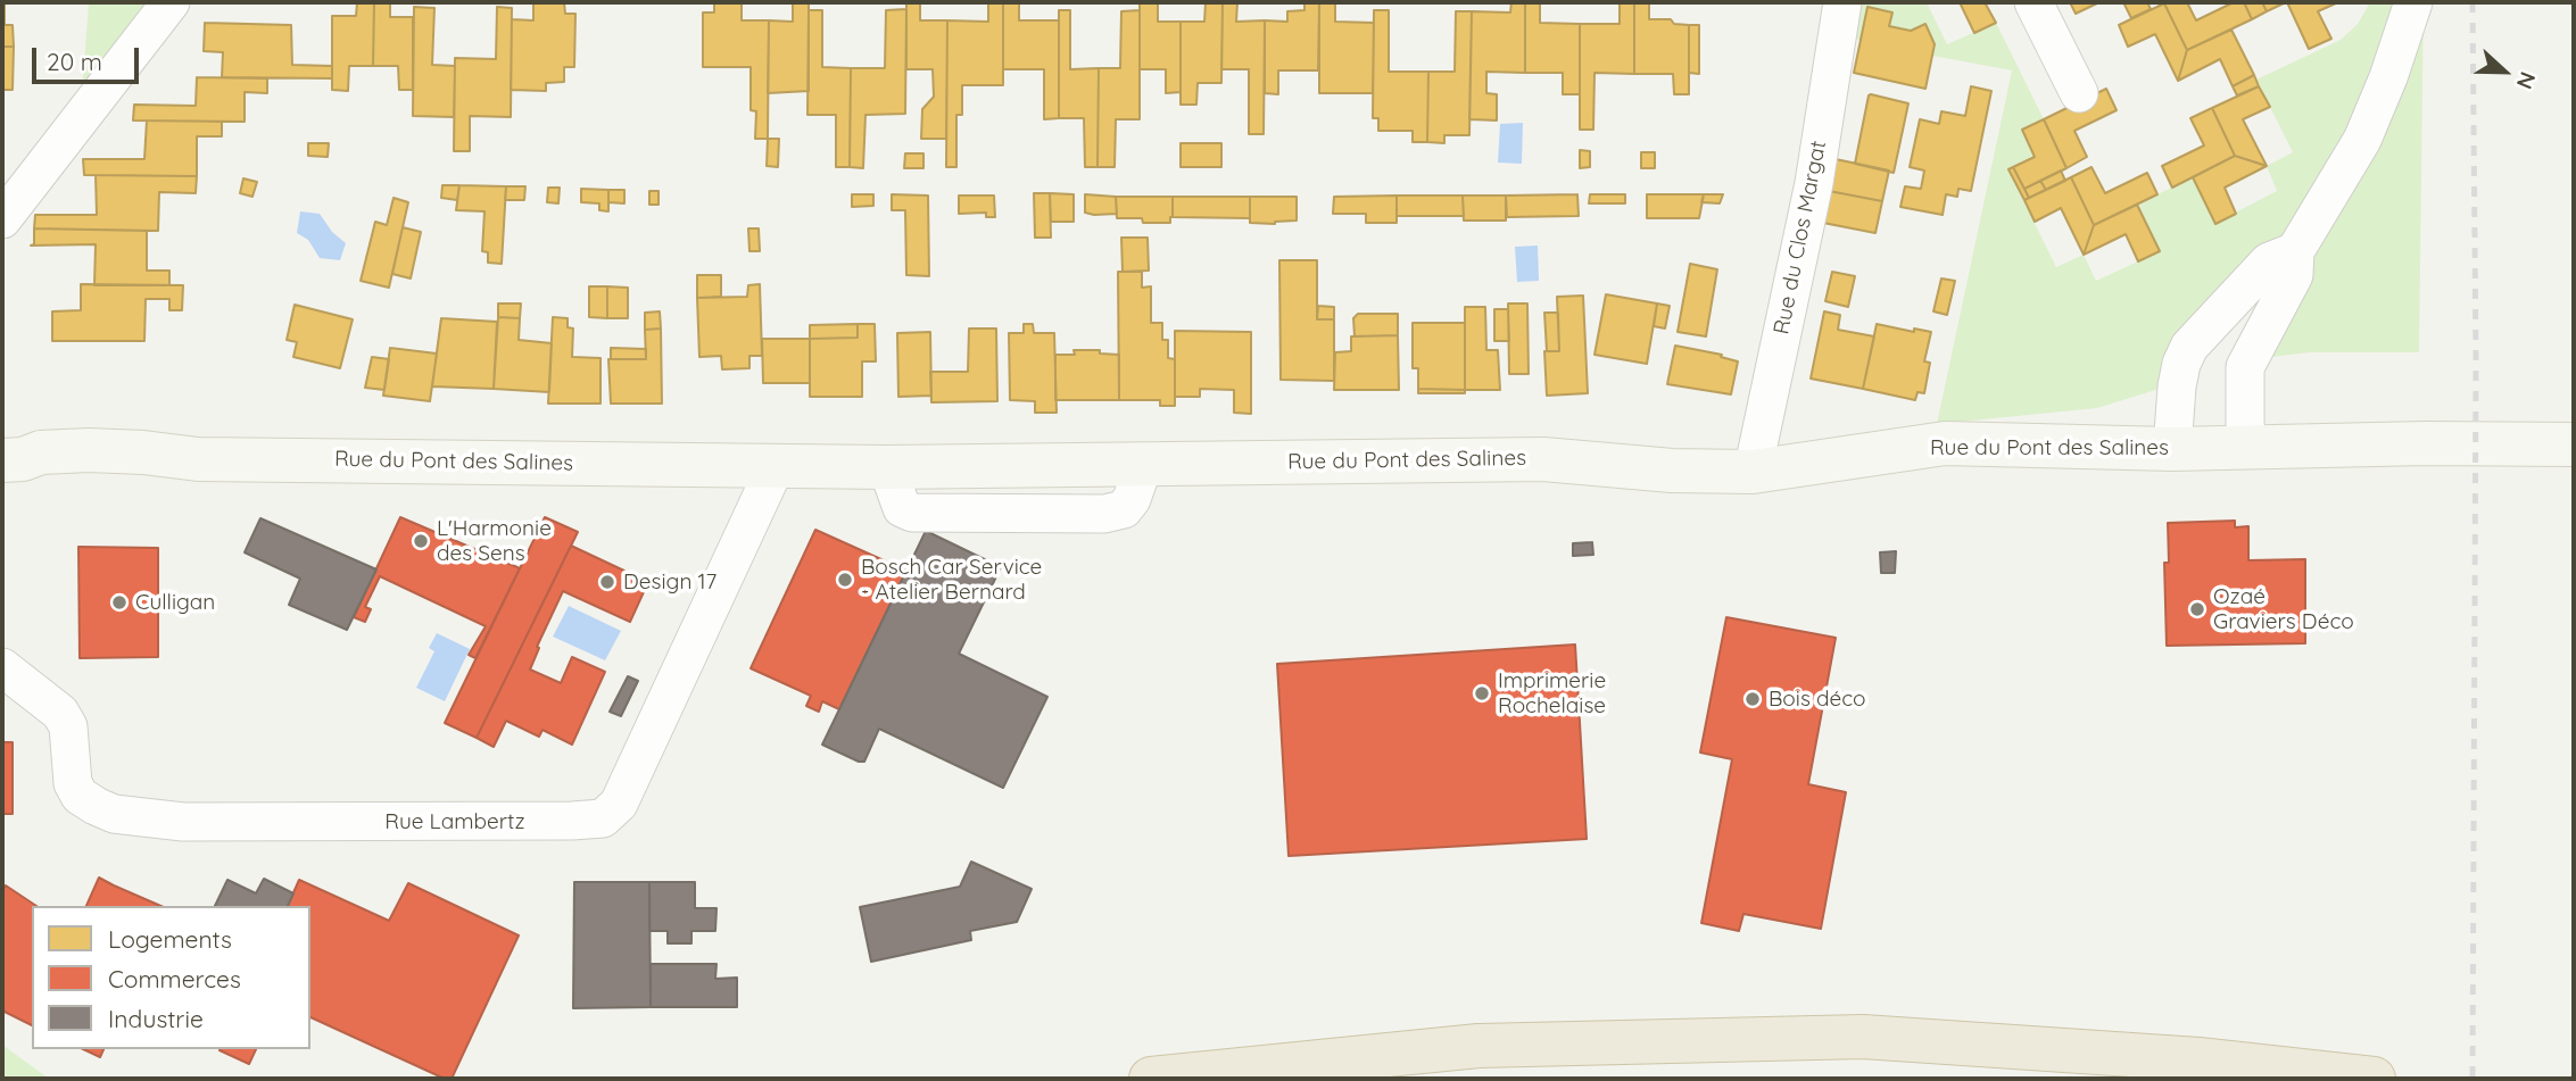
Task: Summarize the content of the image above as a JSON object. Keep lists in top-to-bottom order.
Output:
{
  "streets": {
    "street": ["Rue du Clos Margat", "Rue du Pont des Salines", "Rue Lambertz"]
  },
  "crossings": [
    ["Rue du Clos Margat", "Rue du Pont des Salines"],
    ["Rue du Pont des Salines", "Rue Lambertz"]
  ],
  "places": [
    "L'Harmonie des Sens",
    "Bosch Car Service - Atelier Bernard",
    "Design 17",
    "Culligan",
    "Ozaé Graviers Déco",
    "Imprimerie Rochelaise",
    "Bois déco"
  ],
  "legend": ["Logements", "Commerces", "Industrie"],
  "scale_bar": "20 m",
  "north": "right"
}
